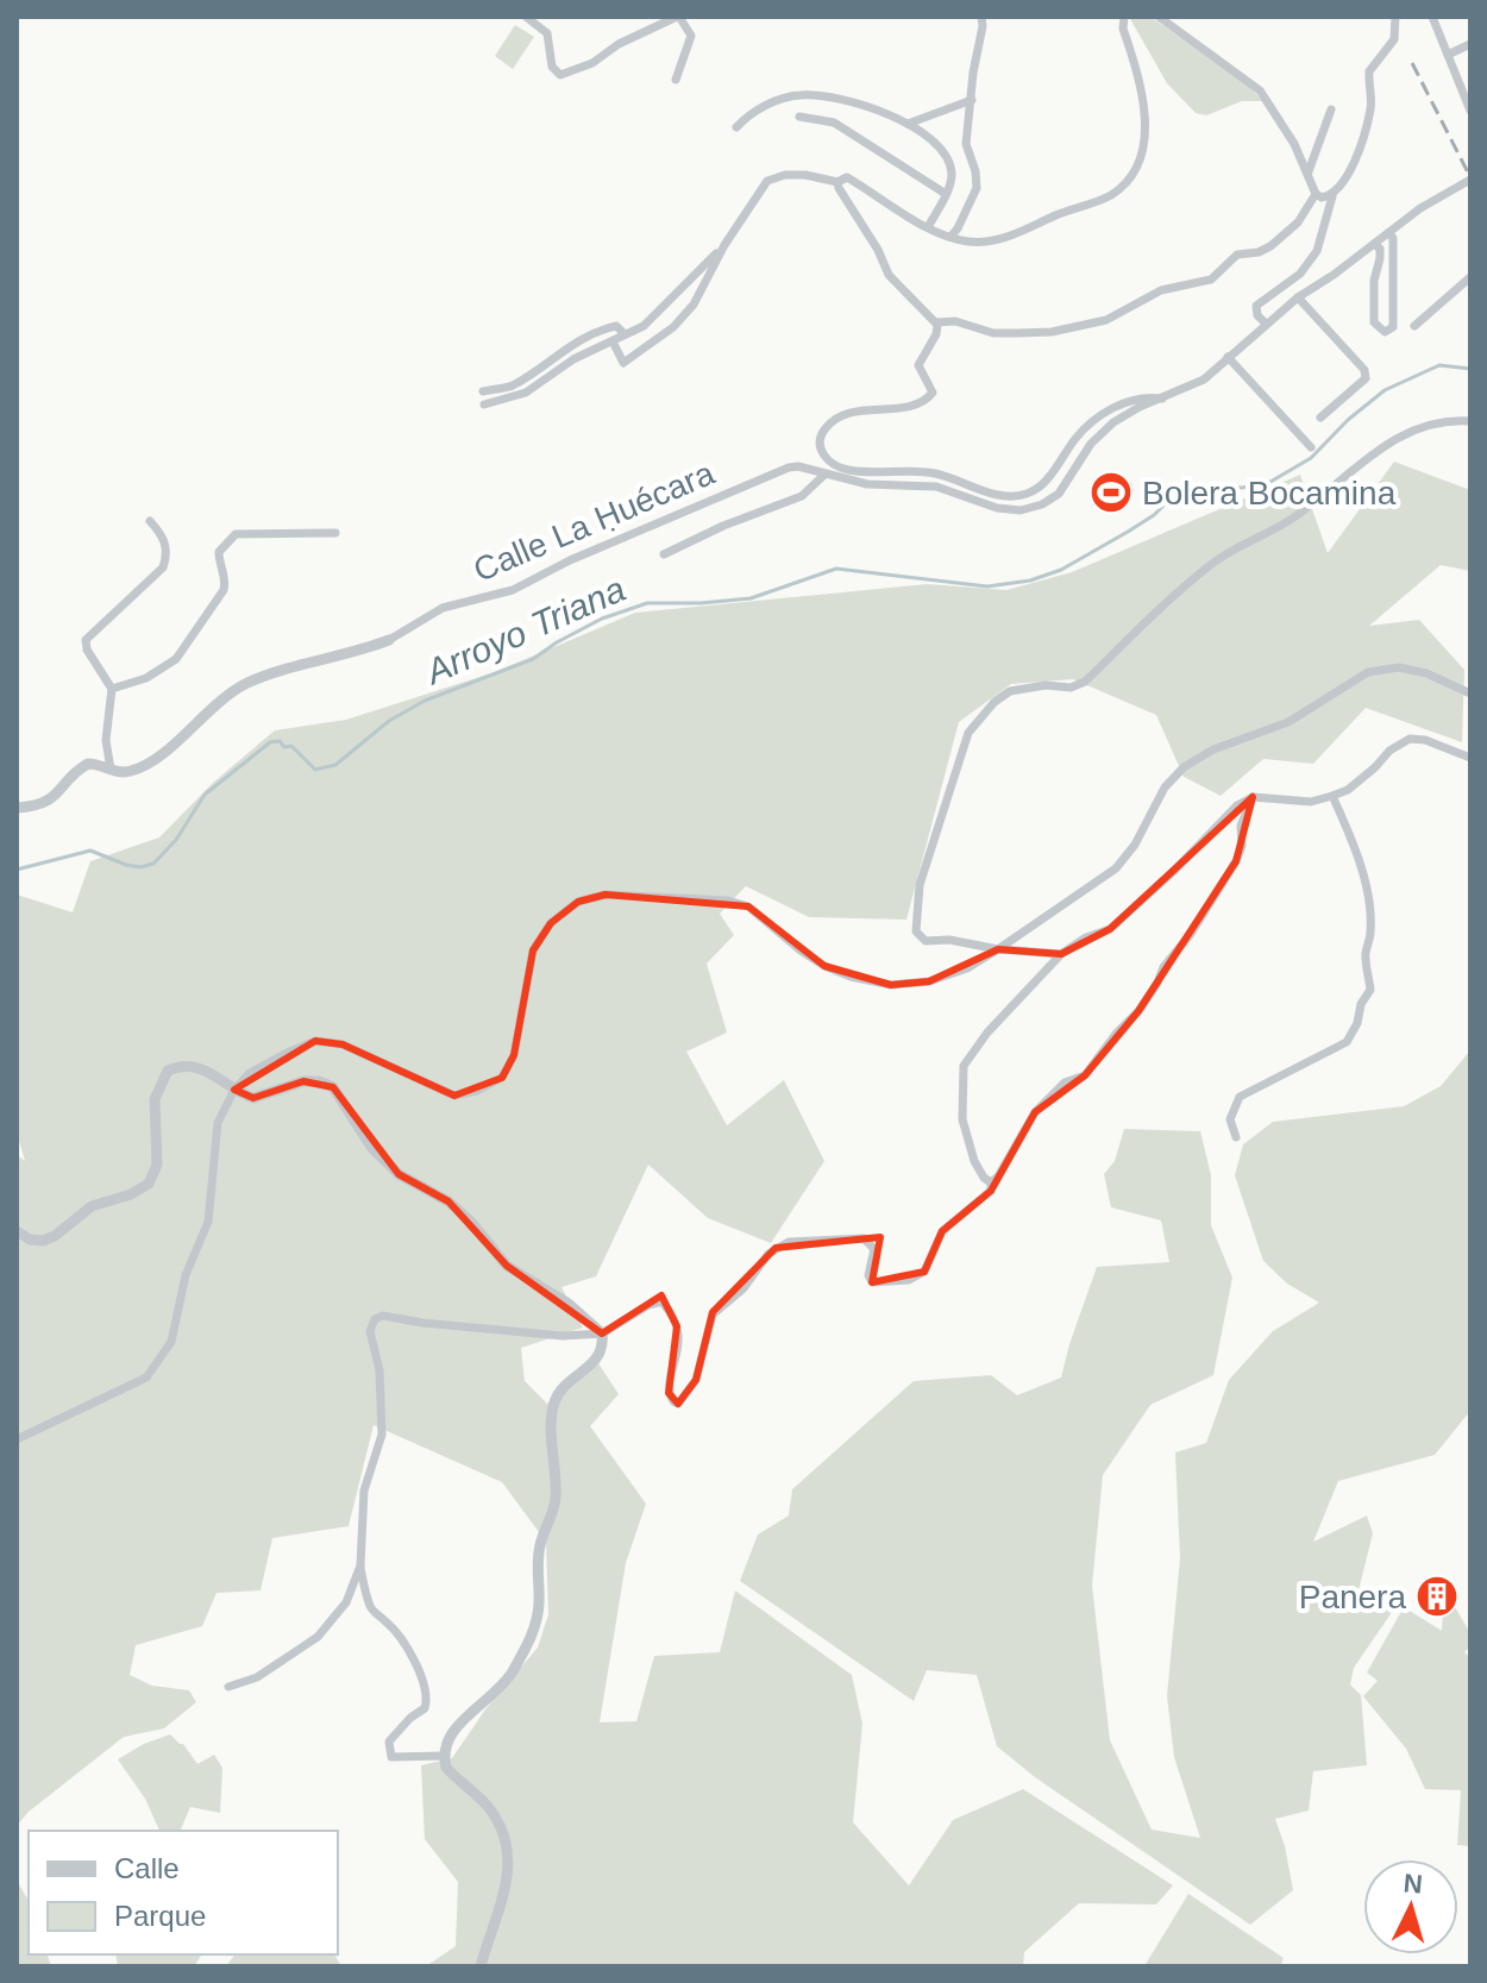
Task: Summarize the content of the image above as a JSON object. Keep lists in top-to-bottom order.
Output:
{
  "streets": {
    "street": ["Calle La Ḥuécara"]
  },
  "water": ["Arroyo Triana"],
  "places": {
    "sports": ["Bolera Bocamina"],
    "building": ["Panera"]
  },
  "legend": ["Calle", "Parque"],
  "north": "top"
}
